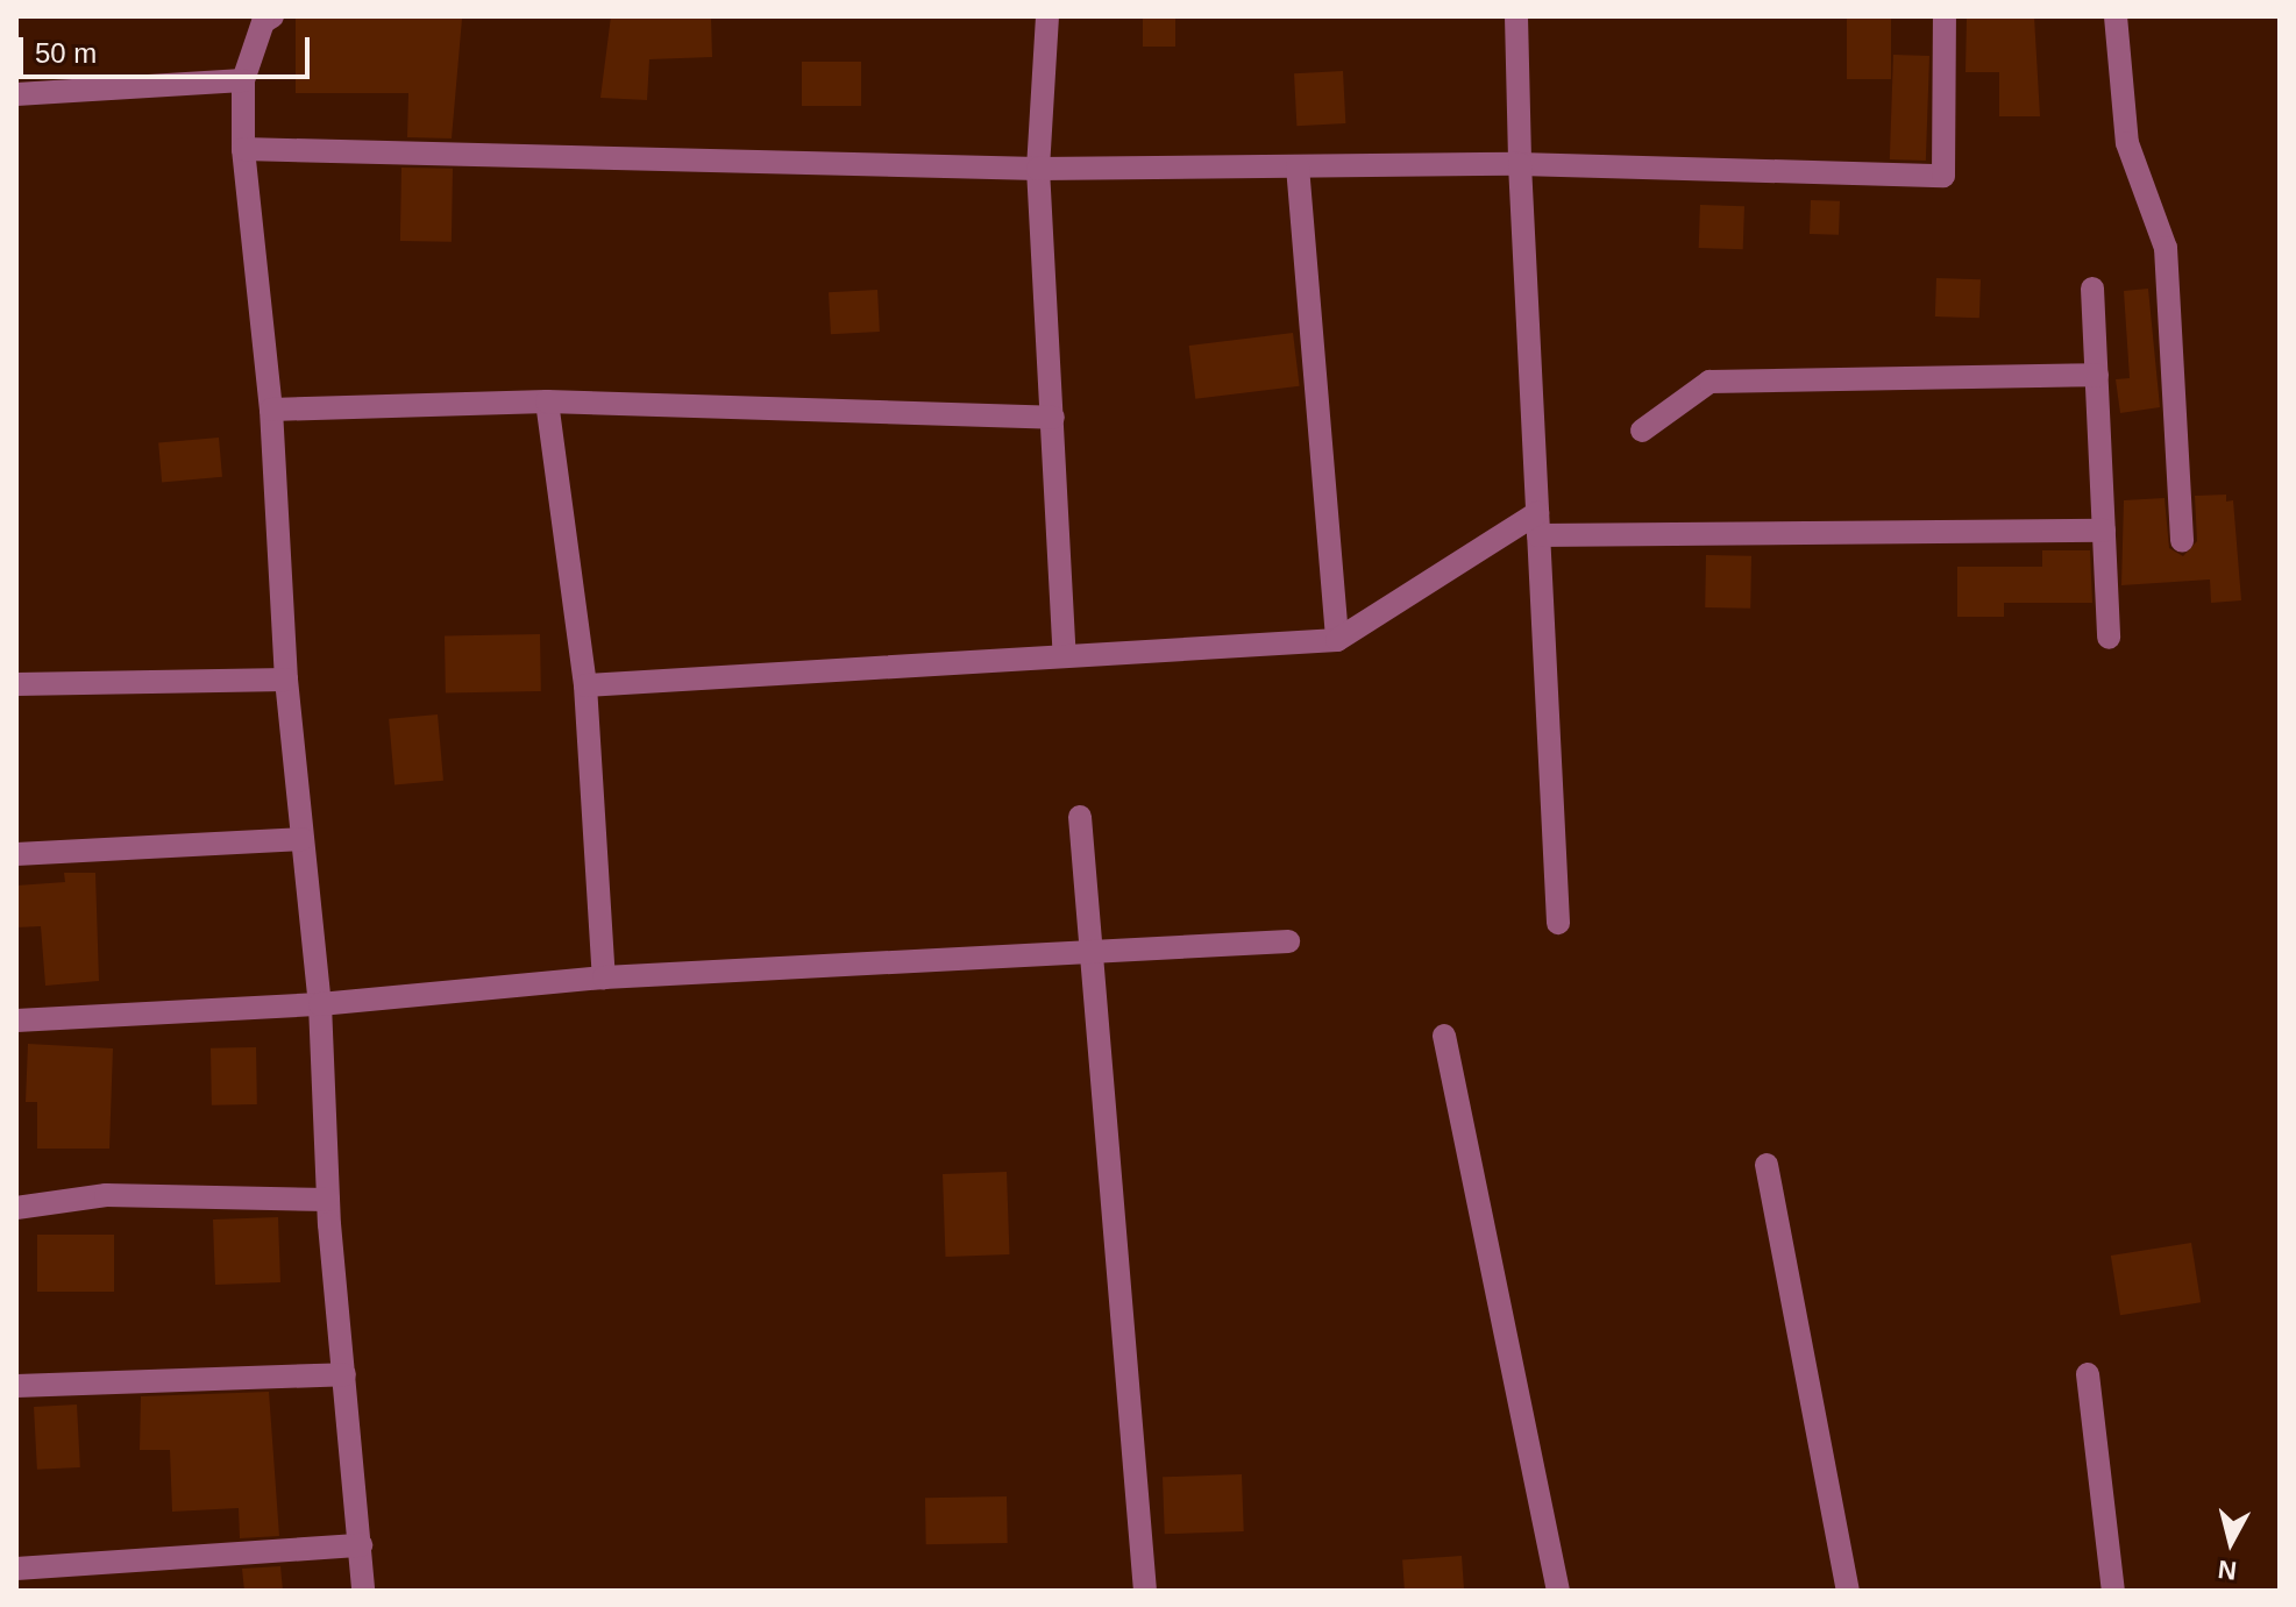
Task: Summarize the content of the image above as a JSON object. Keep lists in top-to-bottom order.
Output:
{
  "scale_bar": "50 m",
  "north": "bottom"
}
